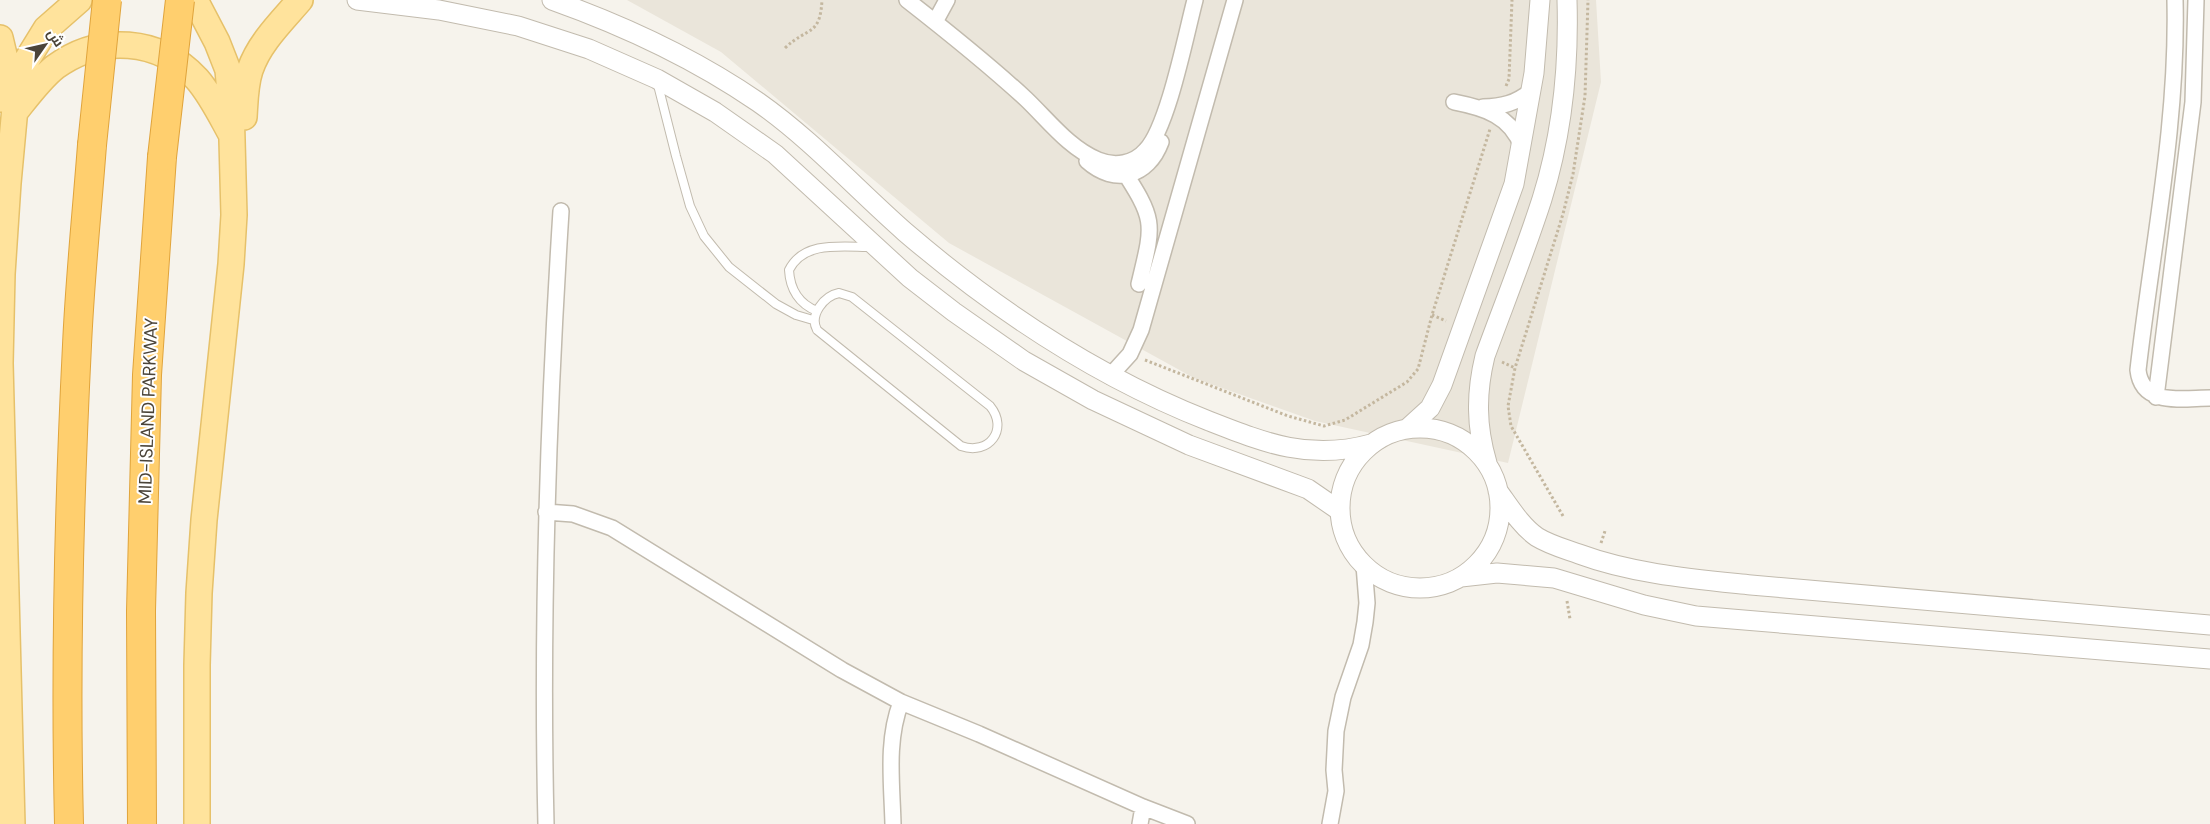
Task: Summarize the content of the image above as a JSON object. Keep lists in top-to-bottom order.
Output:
{
  "streets": {
    "highway": ["MID-ISLAND PARKWAY"]
  },
  "north": "top right"
}
